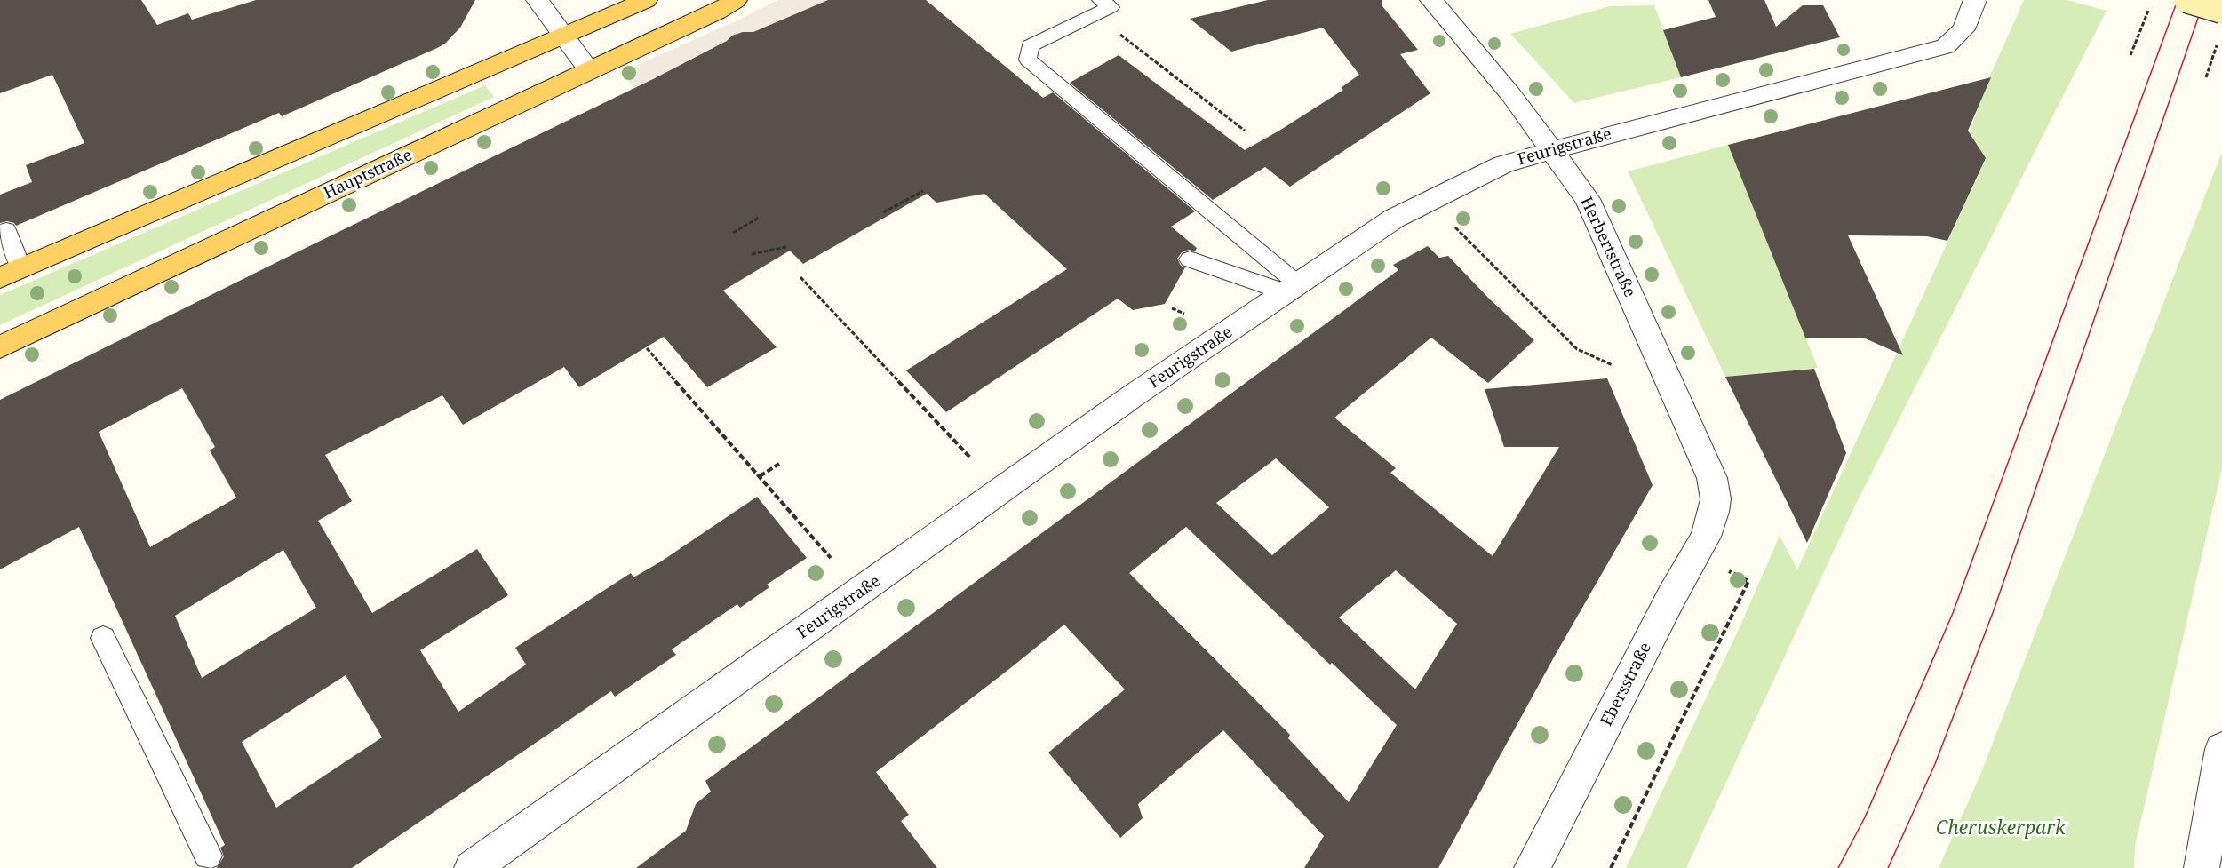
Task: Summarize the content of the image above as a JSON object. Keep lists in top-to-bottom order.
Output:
{
  "streets": {
    "main road": ["Hauptstraße"],
    "street": ["Feurigstraße", "Herbertstraße", "Ebersstraße"]
  },
  "crossings": [
    ["Feurigstraße", "Herbertstraße"],
    ["Herbertstraße", "Ebersstraße"]
  ],
  "parks": ["Cheruskerpark"]
}
